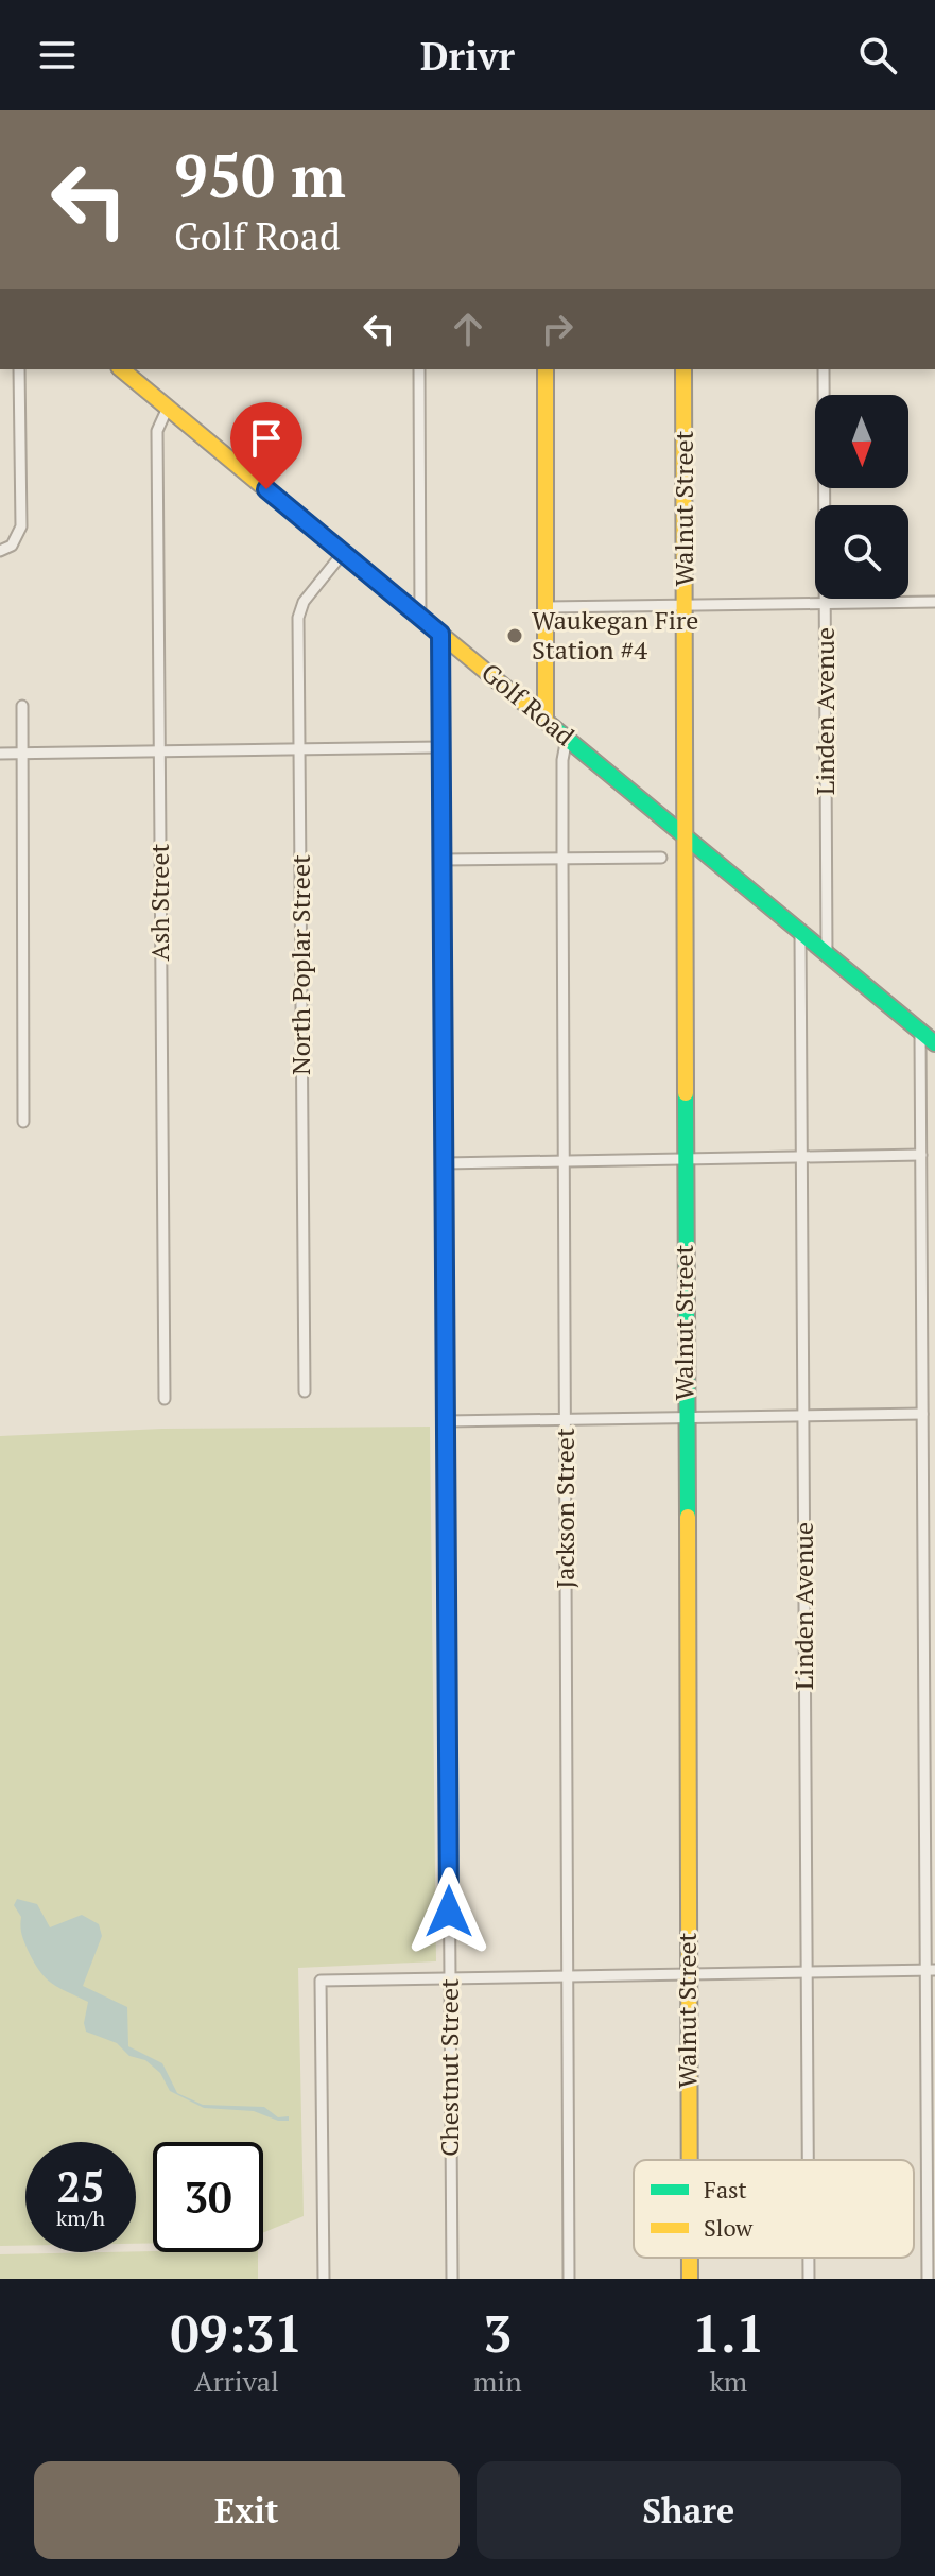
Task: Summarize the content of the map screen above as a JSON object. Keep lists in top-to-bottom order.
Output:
{
  "streets": {
    "street": [
      "Walnut Street",
      "Golf Road",
      "Linden Avenue",
      "Ash Street",
      "North Poplar Street",
      "Jackson Street",
      "Chestnut Street"
    ]
  },
  "crossings": [
    ["Walnut Street", "Golf Road"],
    ["Golf Road", "Linden Avenue"],
    ["Golf Road", "Ash Street"],
    ["Golf Road", "North Poplar Street"],
    ["Golf Road", "Jackson Street"],
    ["Golf Road", "Chestnut Street"]
  ],
  "places": ["Waukegan Fire Station #4"],
  "legend": ["Fast", "Slow"],
  "north": "bottom",
  "page": {
    "header": "Drivr",
    "turn": ["950 m", "Golf Road"],
    "speed": "25 km/h",
    "limit": "30",
    "eta": [
      "09:31",
      "Arrival",
      "3",
      "min",
      "1.1",
      "km"
    ],
    "buttons": ["Exit", "Share"]
  }
}
